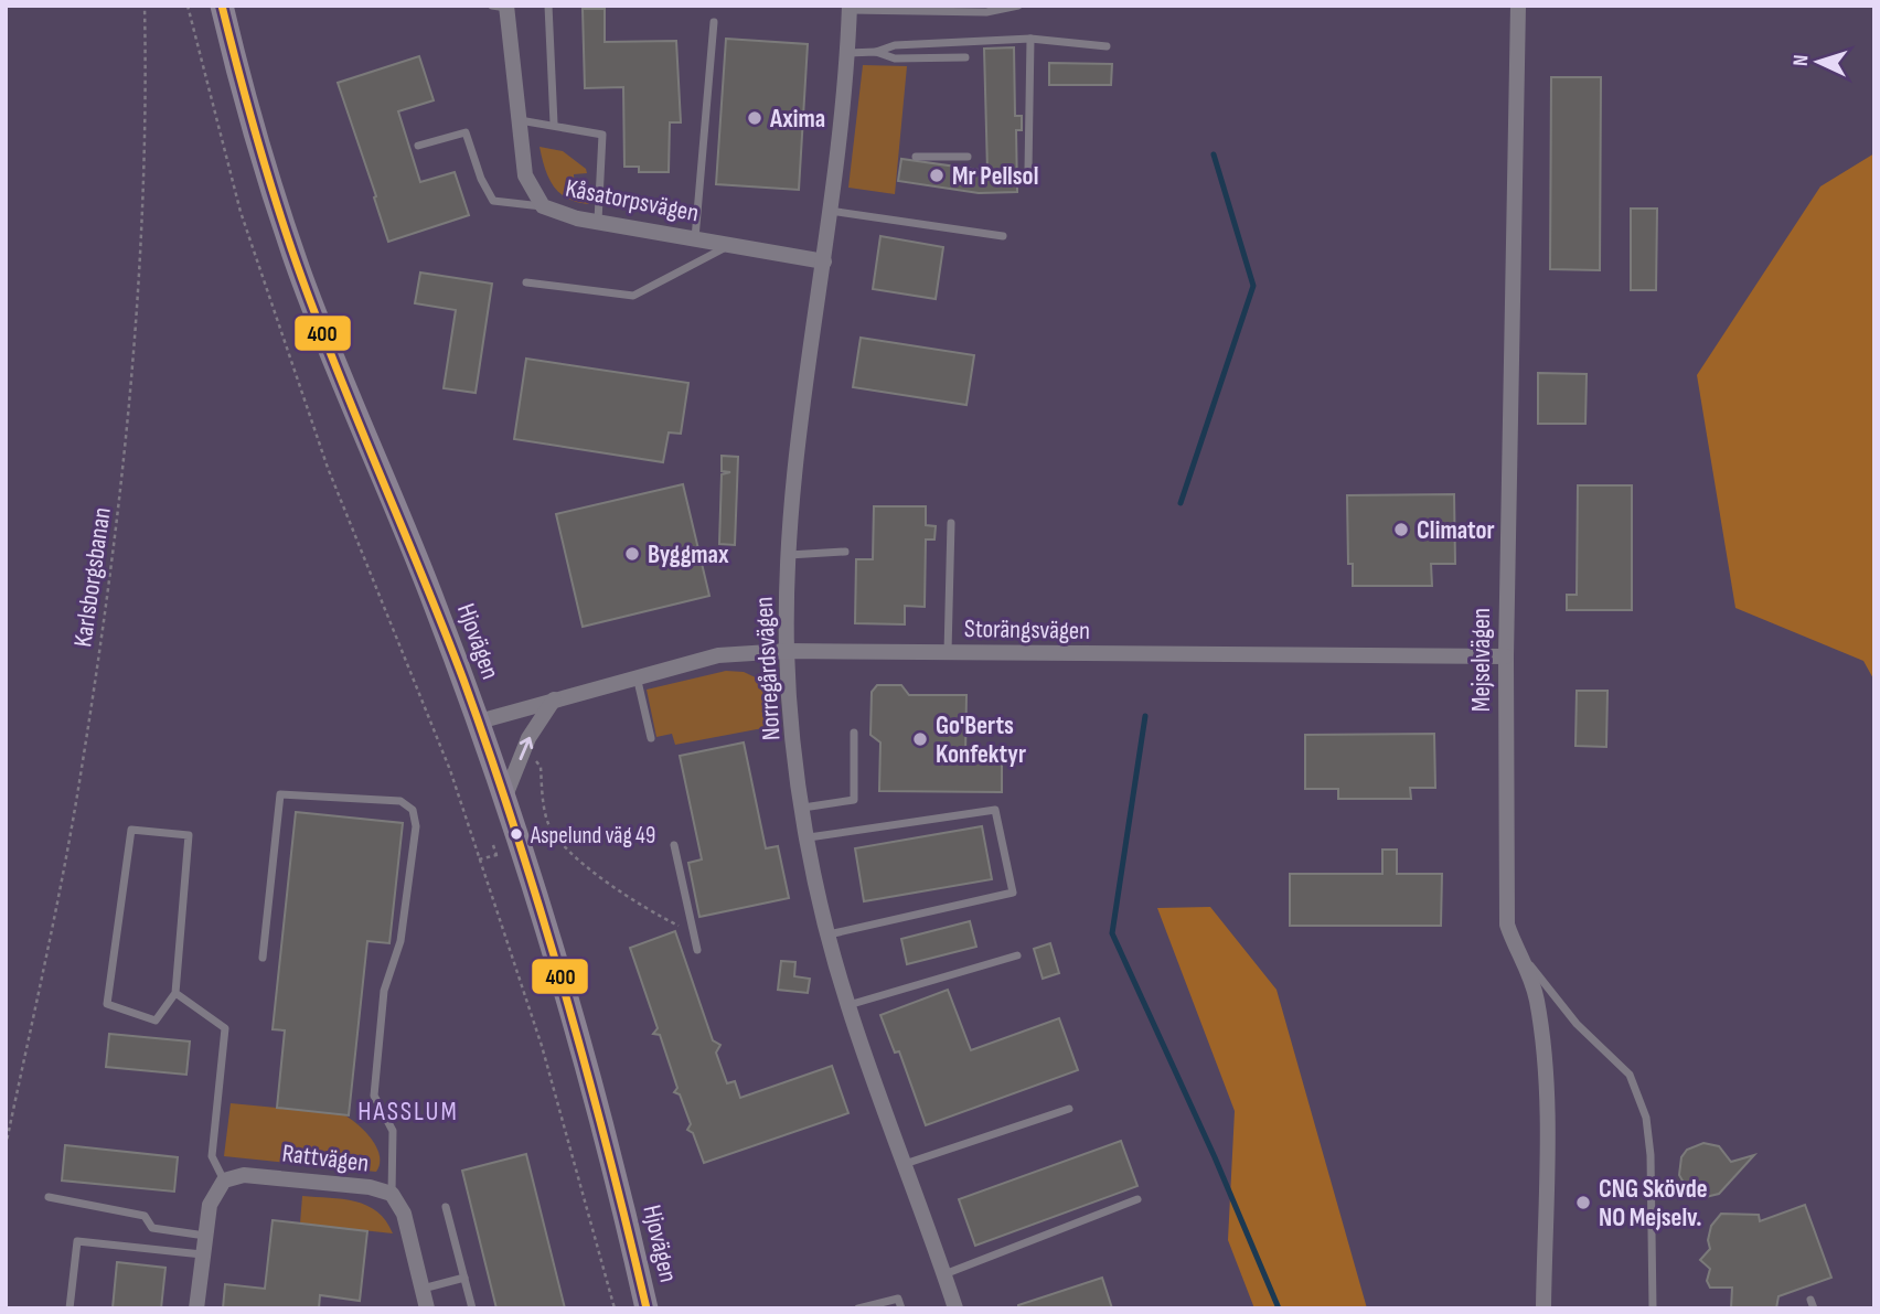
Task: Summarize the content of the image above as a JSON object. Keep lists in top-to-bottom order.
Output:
{
  "streets": {
    "main road": ["Hjovägen"],
    "street": [
      "Kåsatorpsvägen",
      "Storängsvägen",
      "Mejselvägen",
      "Norregårdsvägen",
      "Rattvägen"
    ],
    "path": ["Karlsborgsbanan"]
  },
  "crossings": [
    ["Kåsatorpsvägen", "Norregårdsvägen"],
    ["Storängsvägen", "Hjovägen"],
    ["Storängsvägen", "Mejselvägen"],
    ["Storängsvägen", "Norregårdsvägen"]
  ],
  "districts": ["HASSLUM"],
  "places": [
    "Axima",
    "Mr Pellsol",
    "Climator",
    "Byggmax",
    "Go'Berts Konfektyr",
    "Aspelund väg 49",
    "CNG Skövde NO Mejselv."
  ],
  "lines": ["transit line 400"],
  "north": "left"
}
